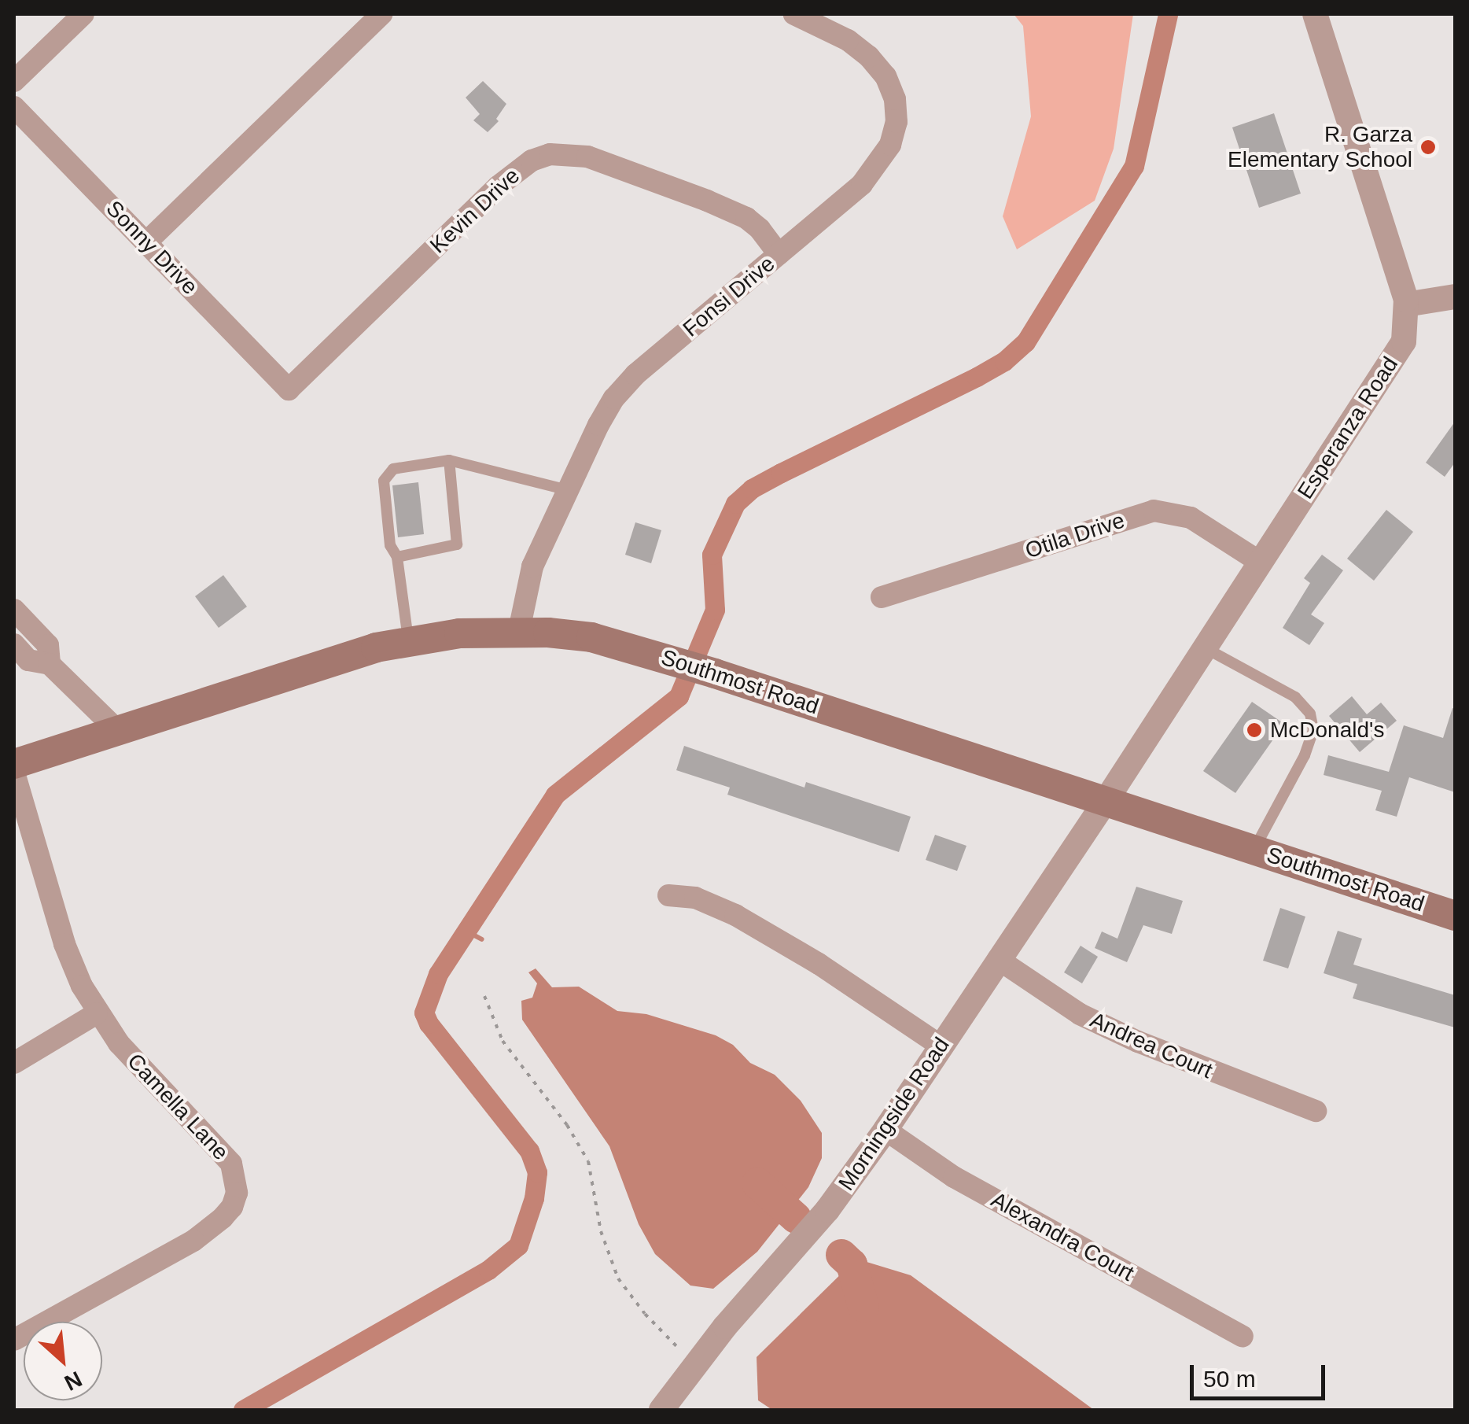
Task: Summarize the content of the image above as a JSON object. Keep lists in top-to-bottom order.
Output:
{
  "streets": {
    "main road": ["Southmost Road"],
    "street": [
      "Kevin Drive",
      "Sonny Drive",
      "Fonsi Drive",
      "Esperanza Road",
      "Otila Drive",
      "Andrea Court",
      "Camella Lane",
      "Morningside Road",
      "Alexandra Court"
    ]
  },
  "crossings": [
    ["Kevin Drive", "Sonny Drive"],
    ["Kevin Drive", "Fonsi Drive"],
    ["Fonsi Drive", "Southmost Road"],
    ["Esperanza Road", "Otila Drive"],
    ["Esperanza Road", "Southmost Road"],
    ["Esperanza Road", "Morningside Road"],
    ["Southmost Road", "Morningside Road"],
    ["Andrea Court", "Morningside Road"],
    ["Morningside Road", "Alexandra Court"]
  ],
  "places": ["R. Garza Elementary School", "McDonald's"],
  "scale_bar": "50 m",
  "north": "bottom right"
}
